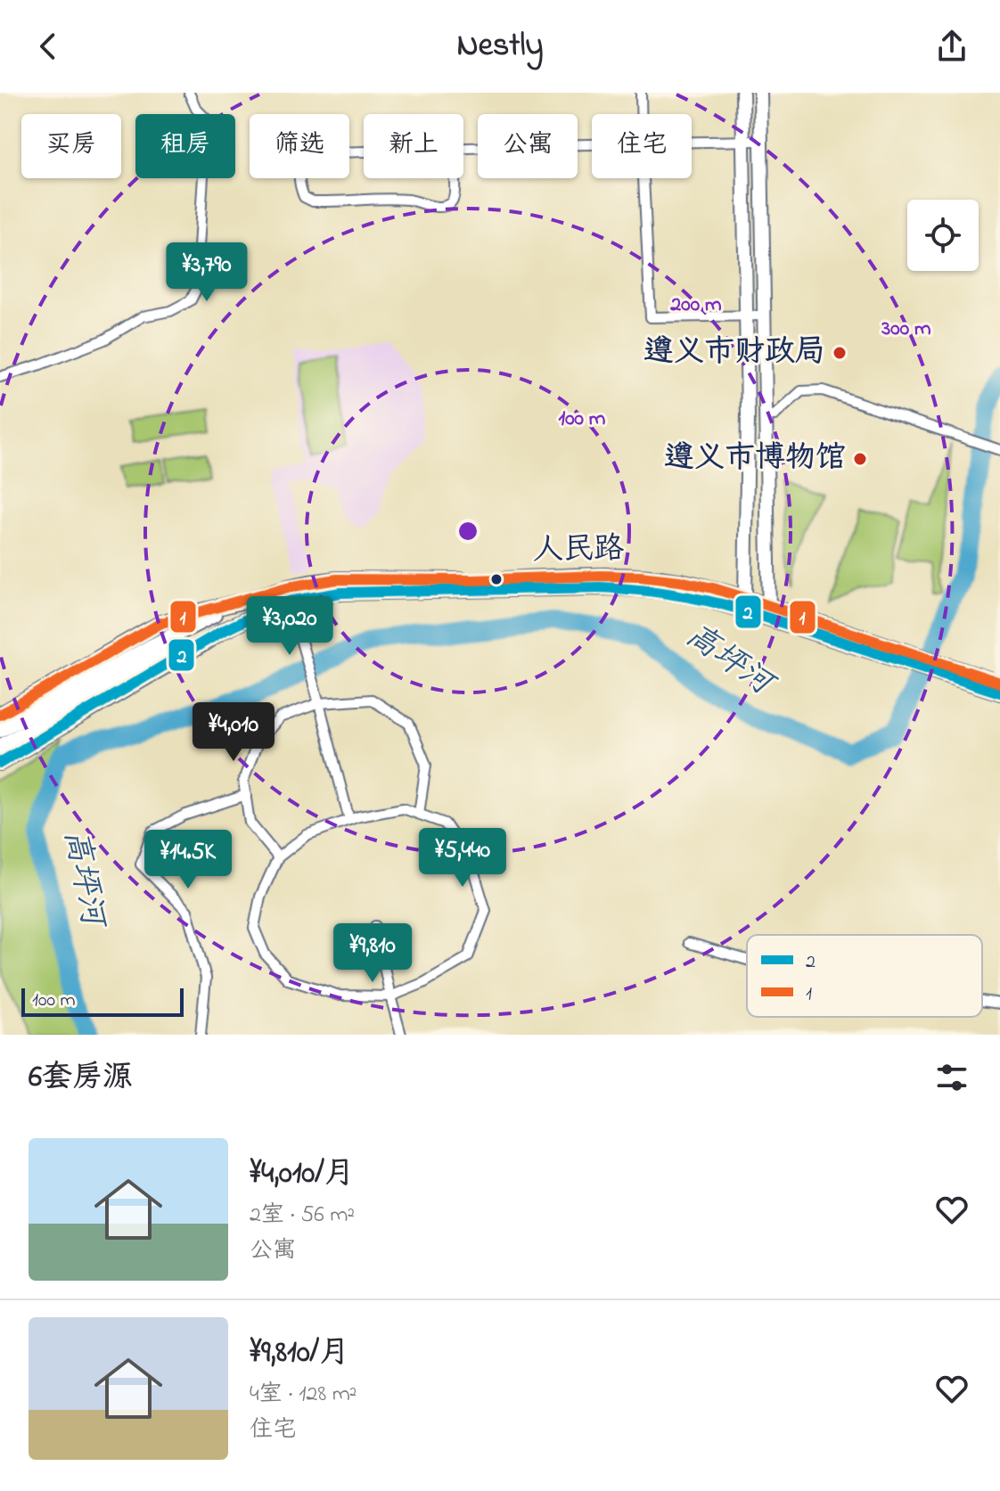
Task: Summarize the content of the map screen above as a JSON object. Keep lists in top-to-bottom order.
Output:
{
  "streets": {
    "main road": ["人民路"]
  },
  "water": ["高坪河"],
  "places": ["遵义市财政局", "遵义市博物馆"],
  "lines": ["transit line 1", "transit line 2"],
  "legend": ["2", "1"],
  "scale_bar": "100 m",
  "page": {
    "header": "Nestly",
    "chip": [
      "买房",
      "租房",
      "筛选",
      "新上",
      "公寓",
      "住宅"
    ],
    "price": [
      "¥3,790",
      "¥3,020",
      "¥4,010",
      "¥5,440",
      "¥14.5K",
      "¥9,810"
    ],
    "scale": "100 m",
    "heading": "6套房源",
    "list": [
      {
        "name": "¥4,010/月",
        "note": "2室 · 56 m² · 公寓"
      },
      {
        "name": "¥9,810/月",
        "note": "4室 · 128 m² · 住宅"
      }
    ]
  },
  "rings": ["200 m", "300 m", "100 m"]
}
